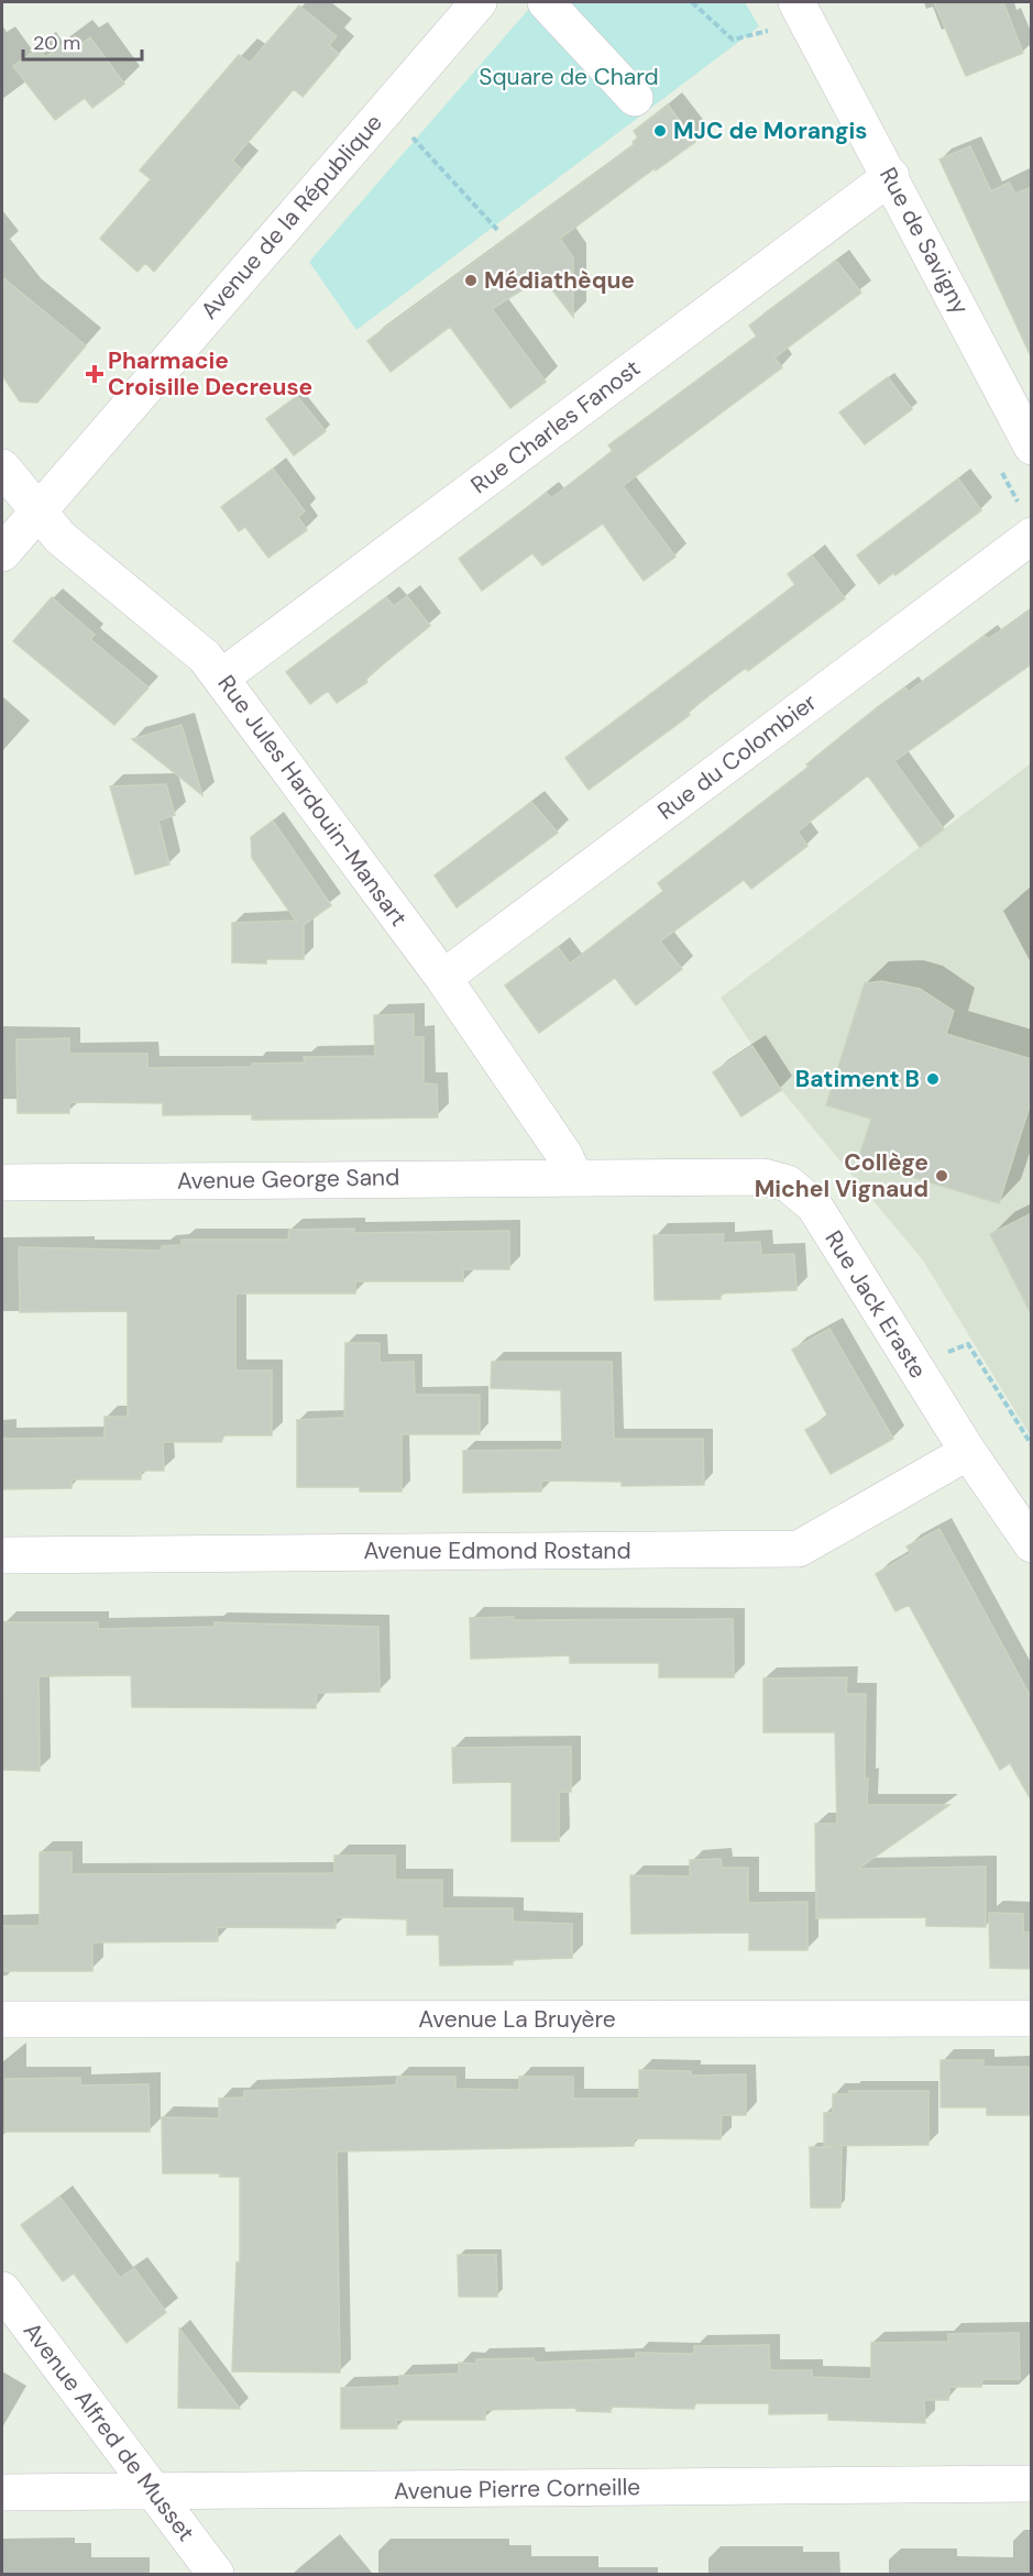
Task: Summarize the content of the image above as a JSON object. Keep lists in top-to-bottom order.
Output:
{
  "streets": {
    "street": [
      "Avenue de la République",
      "Rue de Savigny",
      "Rue Charles Fanost",
      "Rue du Colombier",
      "Rue Jules Hardouin-Mansart",
      "Avenue George Sand",
      "Rue Jack Eraste",
      "Avenue Edmond Rostand",
      "Avenue La Bruyère",
      "Avenue Alfred de Musset",
      "Avenue Pierre Corneille"
    ]
  },
  "crossings": [
    ["Avenue de la République", "Rue Jules Hardouin-Mansart"],
    ["Rue de Savigny", "Rue Charles Fanost"],
    ["Rue Charles Fanost", "Rue Jules Hardouin-Mansart"],
    ["Rue du Colombier", "Rue Jules Hardouin-Mansart"],
    ["Rue Jules Hardouin-Mansart", "Avenue George Sand"],
    ["Rue Jules Hardouin-Mansart", "Rue Jack Eraste"],
    ["Avenue George Sand", "Rue Jack Eraste"],
    ["Rue Jack Eraste", "Avenue Edmond Rostand"],
    ["Avenue Alfred de Musset", "Avenue Pierre Corneille"]
  ],
  "parks": ["Square de Chard"],
  "places": {
    "other": [
      "MJC de Morangis",
      "Médiathèque",
      "Batiment B",
      "Collège Michel Vignaud"
    ],
    "health": ["Pharmacie Croisille Decreuse"]
  },
  "scale_bar": "20 m"
}
